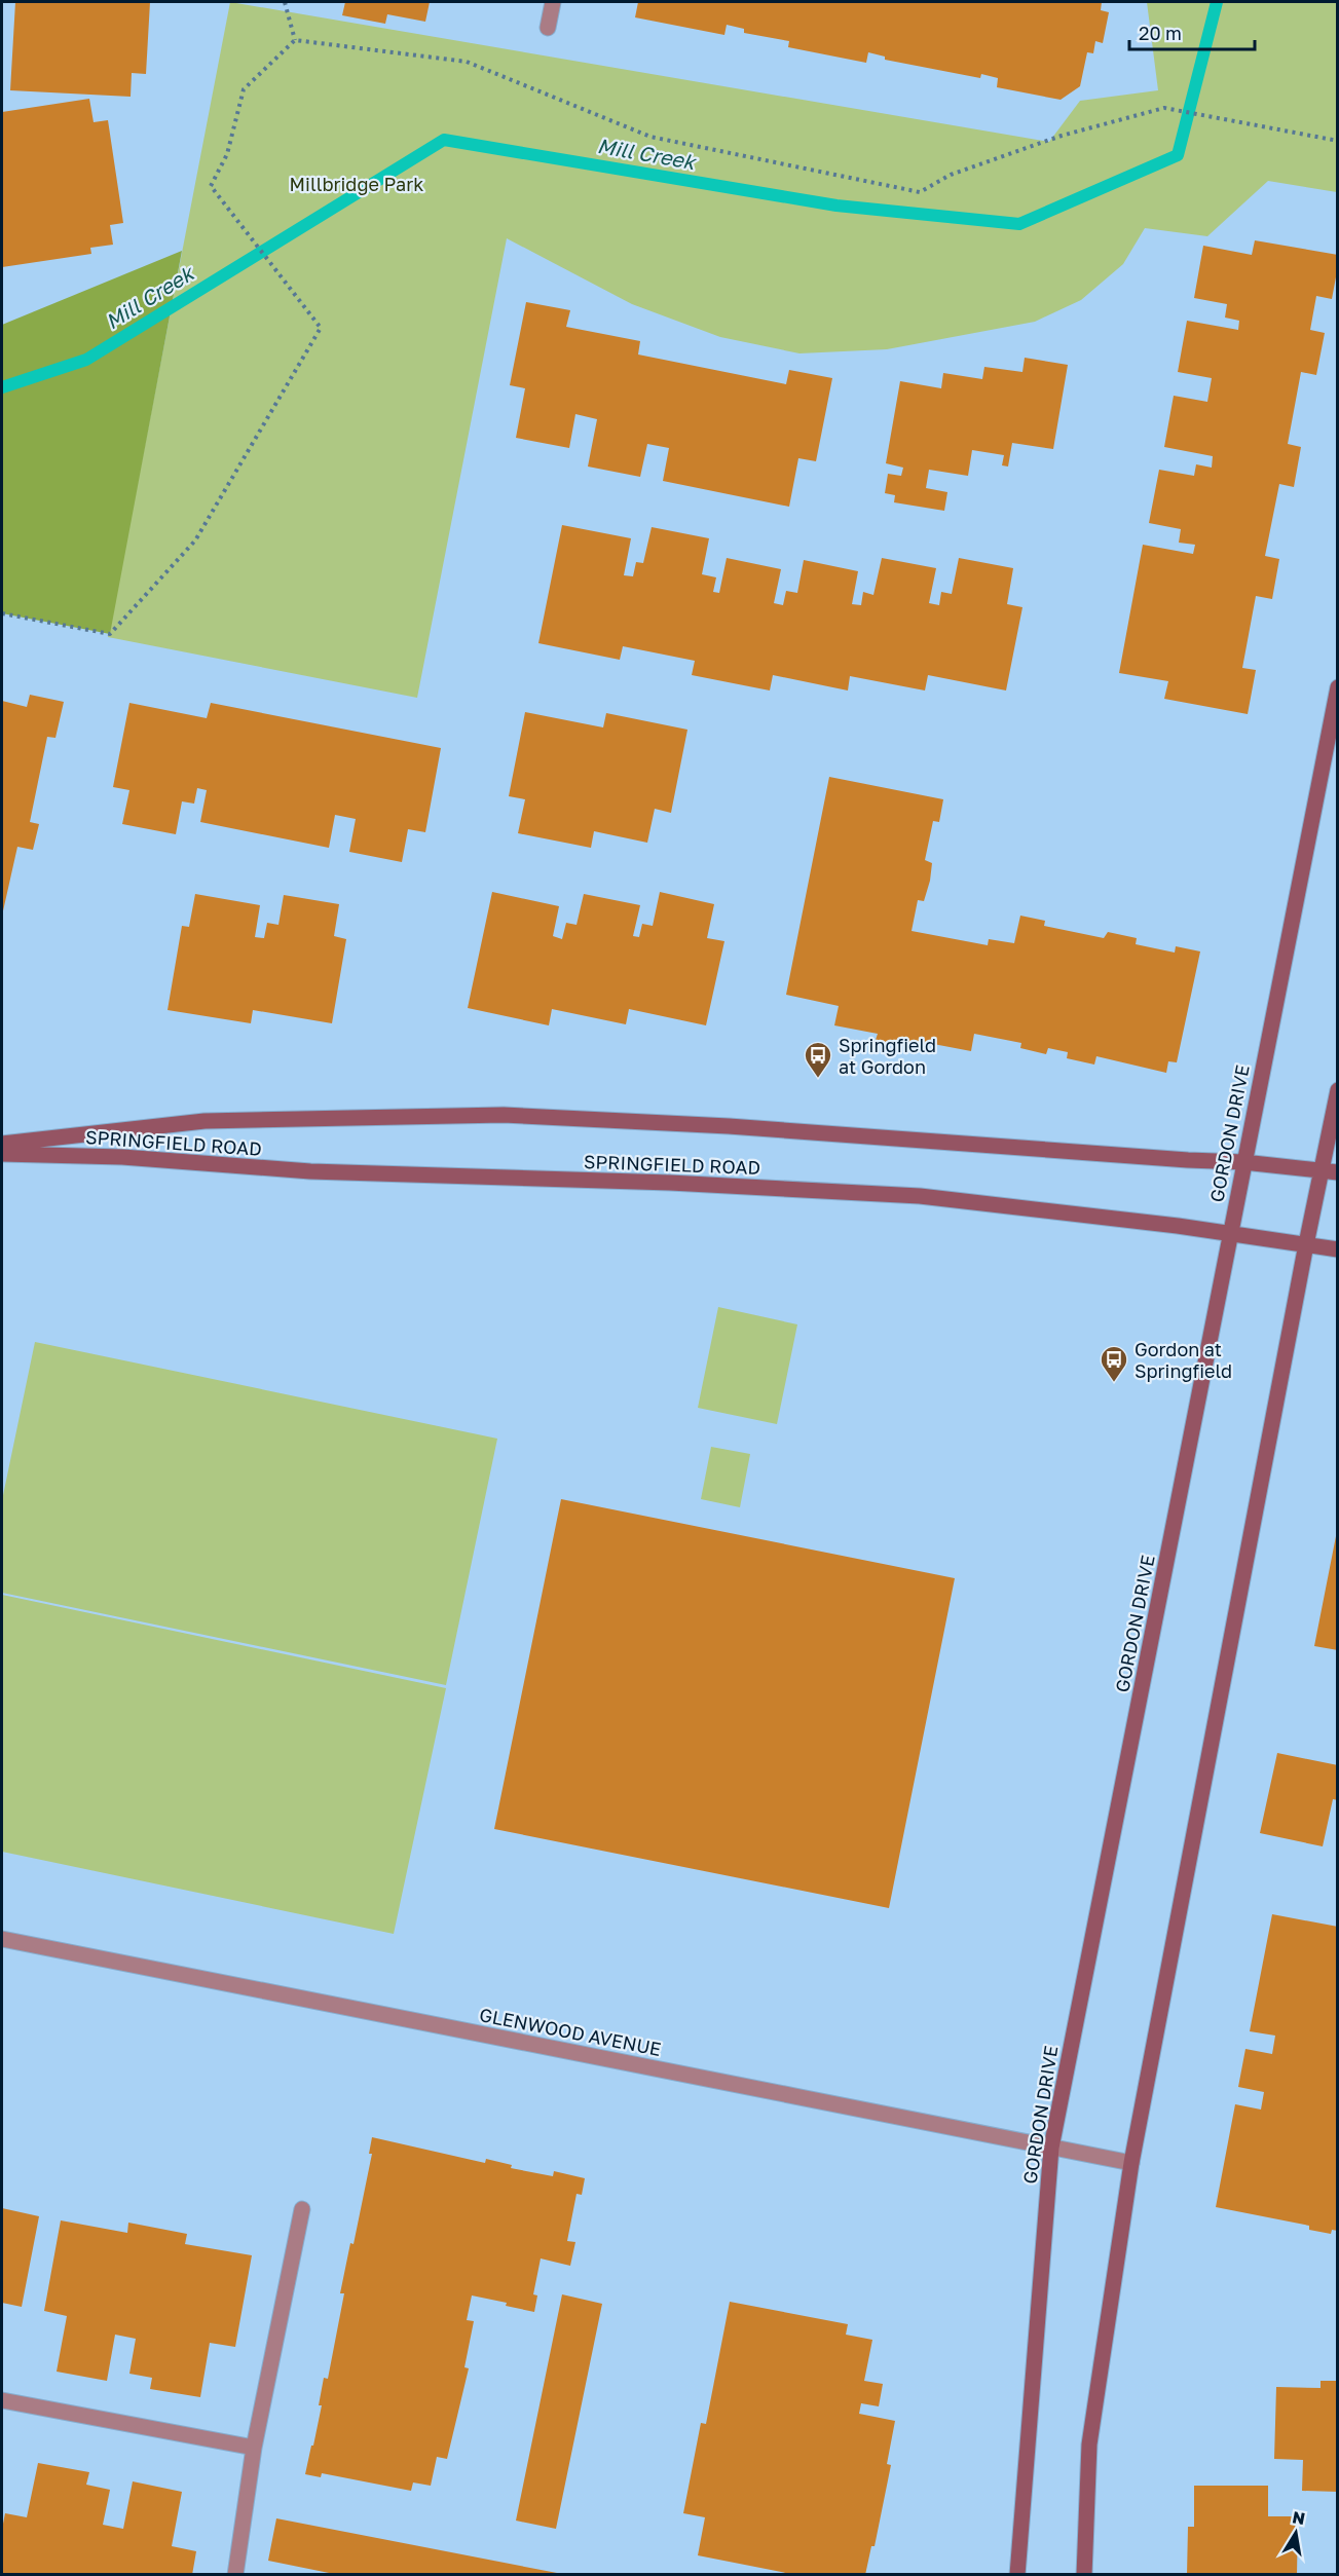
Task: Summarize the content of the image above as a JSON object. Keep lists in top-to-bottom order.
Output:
{
  "streets": {
    "main road": ["GORDON DRIVE", "SPRINGFIELD ROAD"],
    "street": ["GLENWOOD AVENUE"]
  },
  "crossings": [
    ["GORDON DRIVE", "SPRINGFIELD ROAD"],
    ["GORDON DRIVE", "GLENWOOD AVENUE"]
  ],
  "water": ["Mill Creek"],
  "parks": ["Millbridge Park"],
  "places": {
    "bus stop": ["Springfield at Gordon", "Gordon at Springfield"]
  },
  "scale_bar": "20 m",
  "north": "top"
}
